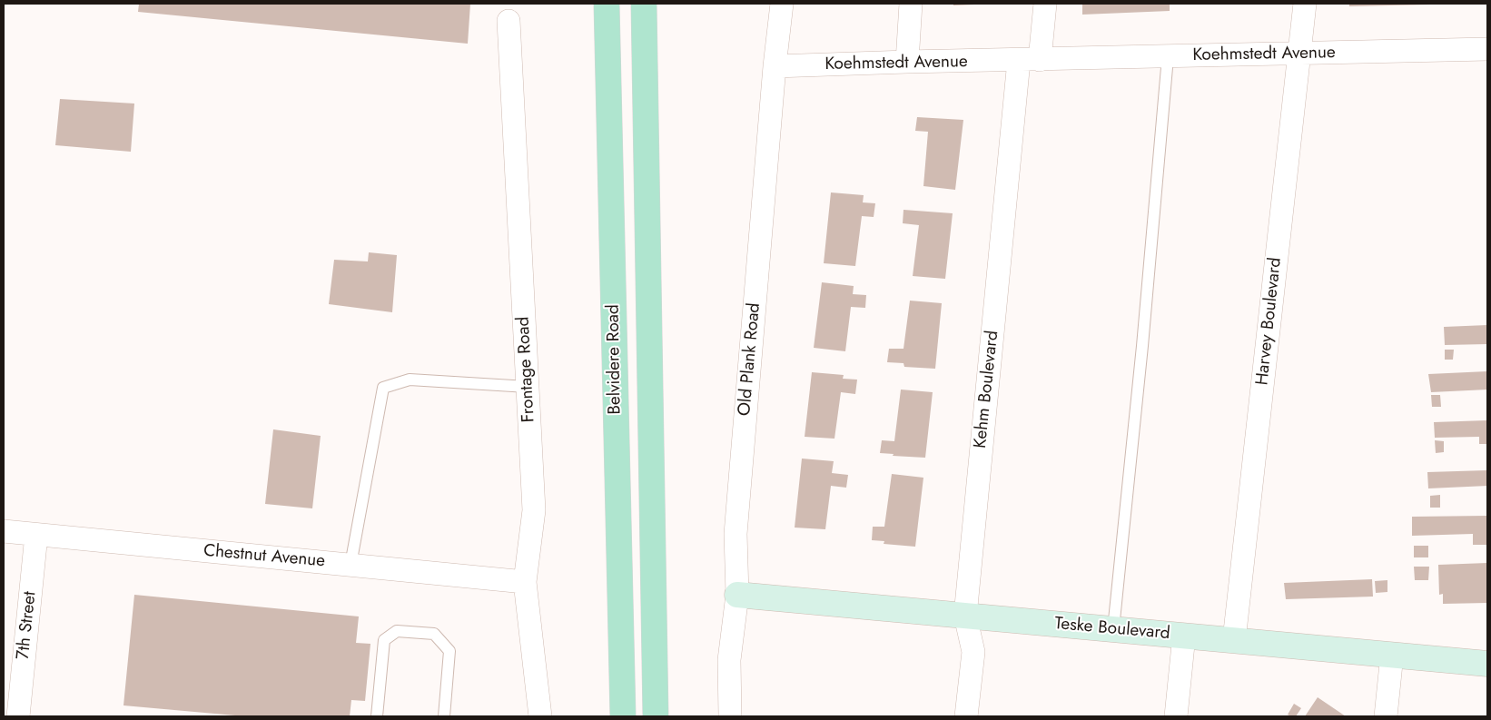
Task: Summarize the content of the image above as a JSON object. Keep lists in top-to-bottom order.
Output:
{
  "streets": {
    "main road": ["Belvidere Road"],
    "street": [
      "Koehmstedt Avenue",
      "Harvey Boulevard",
      "Old Plank Road",
      "Frontage Road",
      "Kehm Boulevard",
      "Chestnut Avenue",
      "7th Street",
      "Teske Boulevard"
    ]
  },
  "crossings": [
    ["Koehmstedt Avenue", "Harvey Boulevard"],
    ["Koehmstedt Avenue", "Old Plank Road"],
    ["Koehmstedt Avenue", "Kehm Boulevard"],
    ["Harvey Boulevard", "Teske Boulevard"],
    ["Old Plank Road", "Teske Boulevard"],
    ["Frontage Road", "Chestnut Avenue"],
    ["Kehm Boulevard", "Teske Boulevard"],
    ["Chestnut Avenue", "7th Street"]
  ]
}
